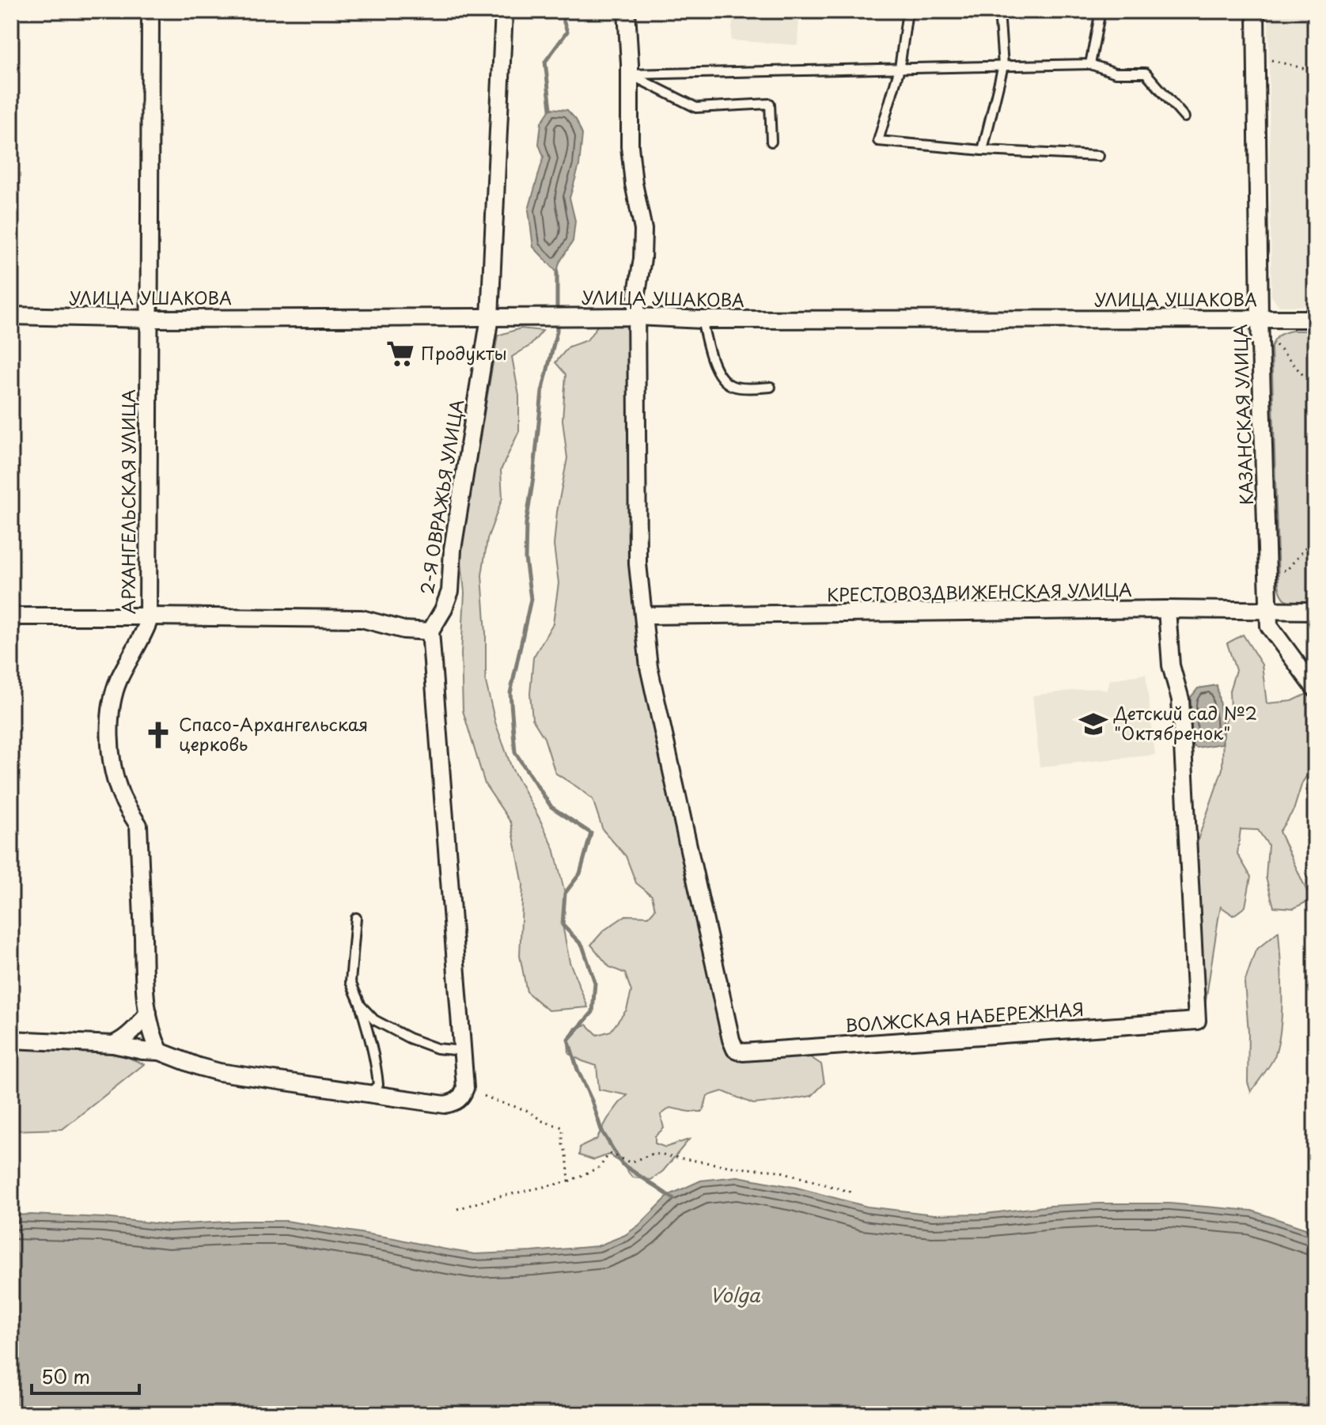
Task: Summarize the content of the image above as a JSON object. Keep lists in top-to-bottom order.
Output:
{
  "streets": {
    "street": [
      "УЛИЦА УШАКОВА",
      "КАЗАНСКАЯ УЛИЦА",
      "2-Я ОВРАЖЬЯ УЛИЦА",
      "АРХАНГЕЛЬСКАЯ УЛИЦА",
      "КРЕСТОВОЗДВИЖЕНСКАЯ УЛИЦА",
      "ВОЛЖСКАЯ НАБЕРЕЖНАЯ"
    ]
  },
  "crossings": [
    ["УЛИЦА УШАКОВА", "КАЗАНСКАЯ УЛИЦА"],
    ["УЛИЦА УШАКОВА", "2-Я ОВРАЖЬЯ УЛИЦА"],
    ["УЛИЦА УШАКОВА", "АРХАНГЕЛЬСКАЯ УЛИЦА"],
    ["КАЗАНСКАЯ УЛИЦА", "КРЕСТОВОЗДВИЖЕНСКАЯ УЛИЦА"],
    ["КРЕСТОВОЗДВИЖЕНСКАЯ УЛИЦА", "ВОЛЖСКАЯ НАБЕРЕЖНАЯ"]
  ],
  "water": ["Volga"],
  "places": {
    "supermarket": ["Продукты"],
    "school or university": ["Детский сад №2 \"Октябренок\""],
    "church": ["Спасо-Архангельская церковь"]
  },
  "scale_bar": "50 m"
}
